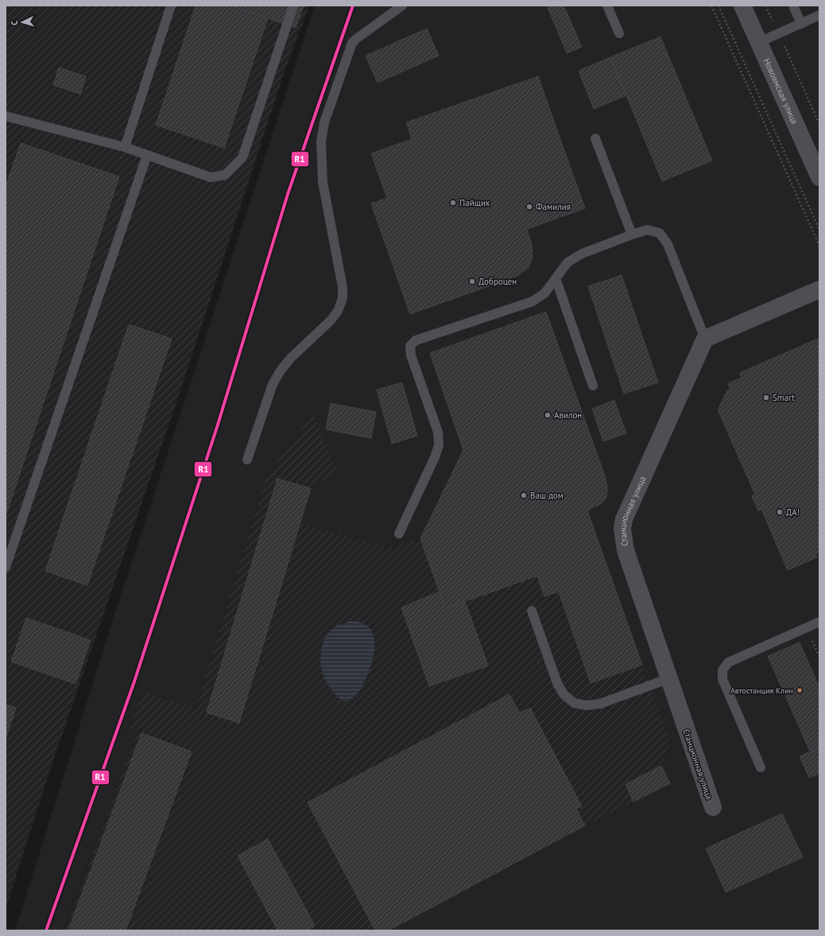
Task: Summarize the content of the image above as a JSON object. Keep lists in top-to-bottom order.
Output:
{
  "streets": {
    "street": ["Новоямская улица", "Станционная улица"]
  },
  "places": [
    "Пайщик",
    "Фамилия",
    "Доброцен",
    "Smart",
    "Авилон",
    "Ваш дом",
    "ДА!",
    "Автостанция Клин"
  ],
  "lines": ["transit line R1"],
  "north": "left"
}
